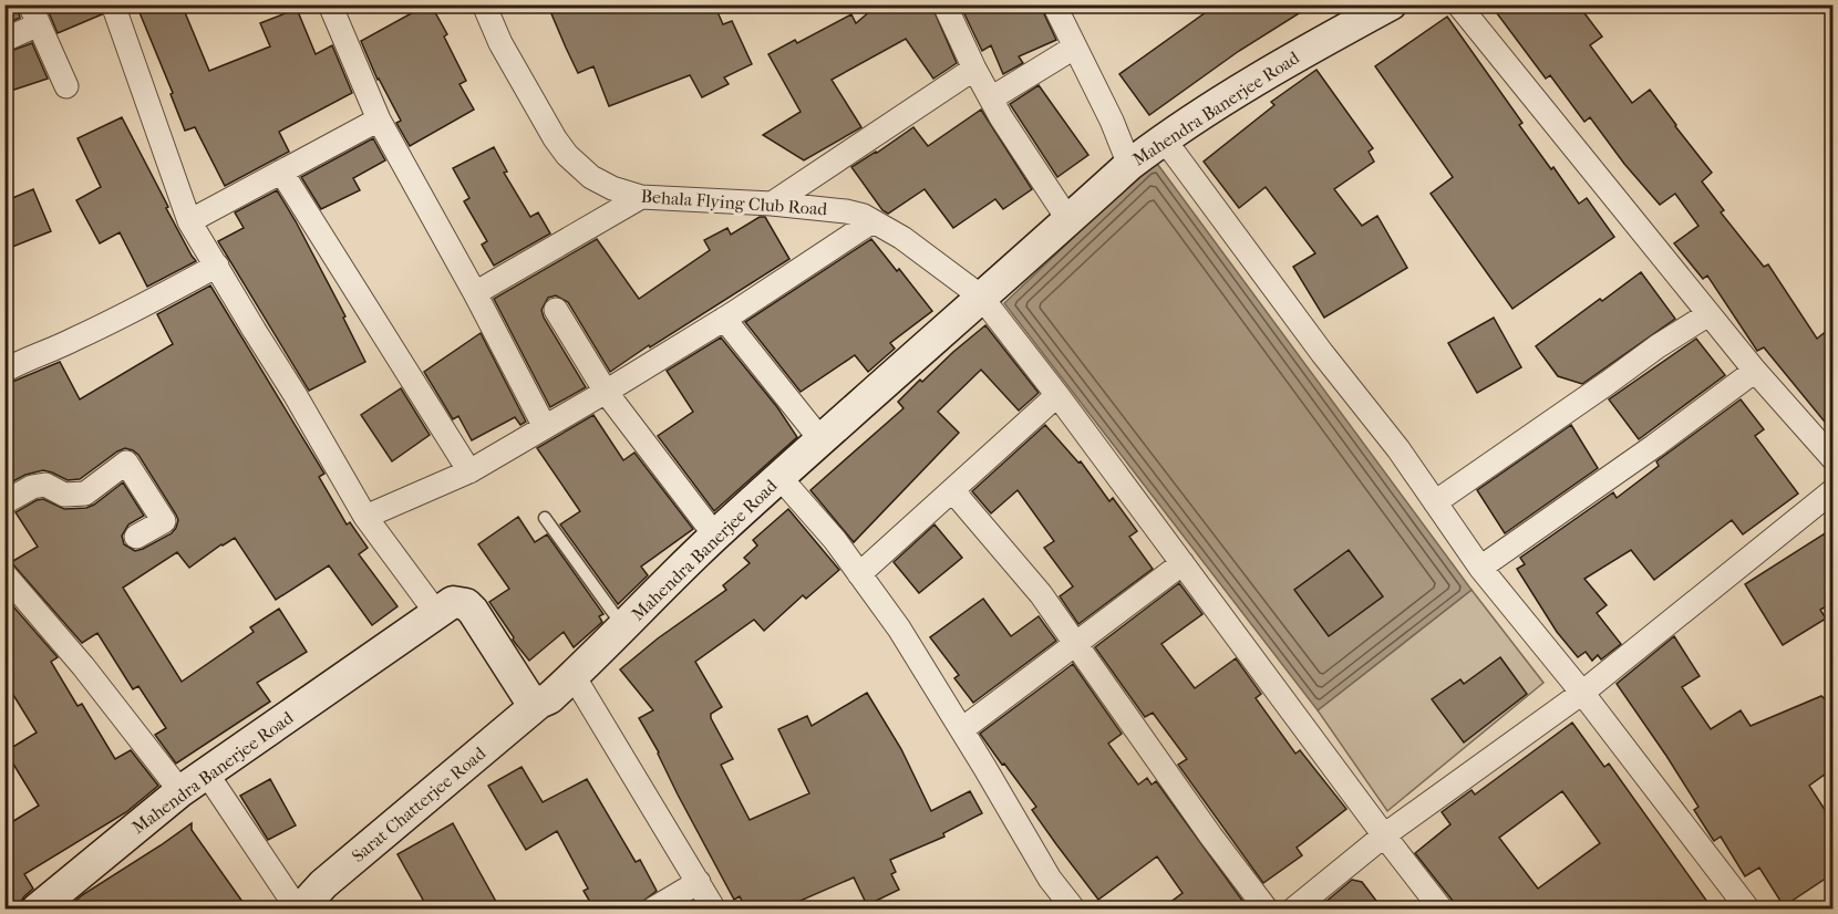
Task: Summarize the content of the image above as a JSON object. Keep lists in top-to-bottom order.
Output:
{
  "streets": {
    "street": ["Mahendra Banerjee Road", "Behala Flying Club Road", "Sarat Chatterjee Road"]
  },
  "crossings": [
    ["Mahendra Banerjee Road", "Behala Flying Club Road"],
    ["Mahendra Banerjee Road", "Sarat Chatterjee Road"]
  ]
}
